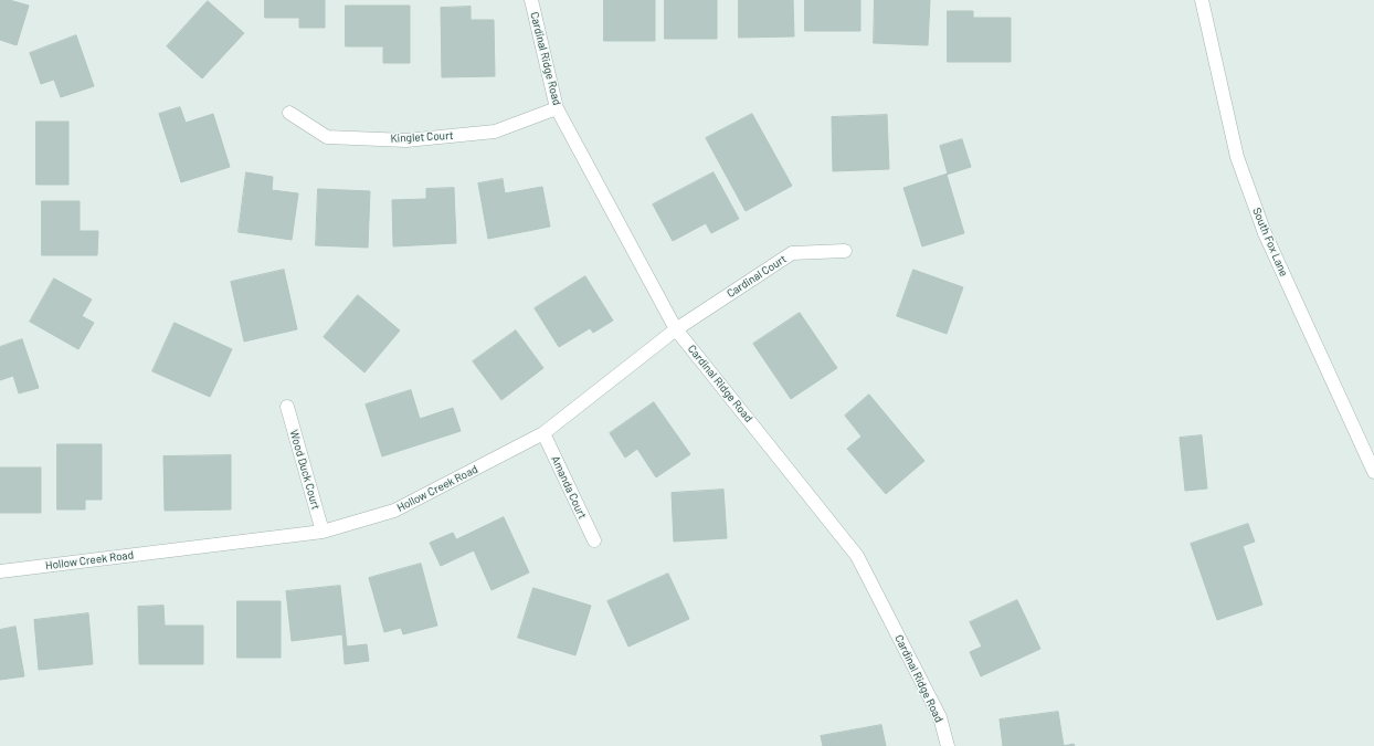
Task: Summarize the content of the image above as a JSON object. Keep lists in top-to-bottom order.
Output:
{
  "streets": {
    "street": [
      "Cardinal Ridge Road",
      "Kinglet Court",
      "South Fox Lane",
      "Cardinal Court",
      "Wood Duck Court",
      "Amanda Court",
      "Hollow Creek Road"
    ]
  },
  "crossings": [
    ["Cardinal Ridge Road", "Kinglet Court"],
    ["Cardinal Ridge Road", "Cardinal Court"],
    ["Cardinal Ridge Road", "Hollow Creek Road"],
    ["Cardinal Court", "Hollow Creek Road"],
    ["Wood Duck Court", "Hollow Creek Road"],
    ["Amanda Court", "Hollow Creek Road"]
  ]
}
